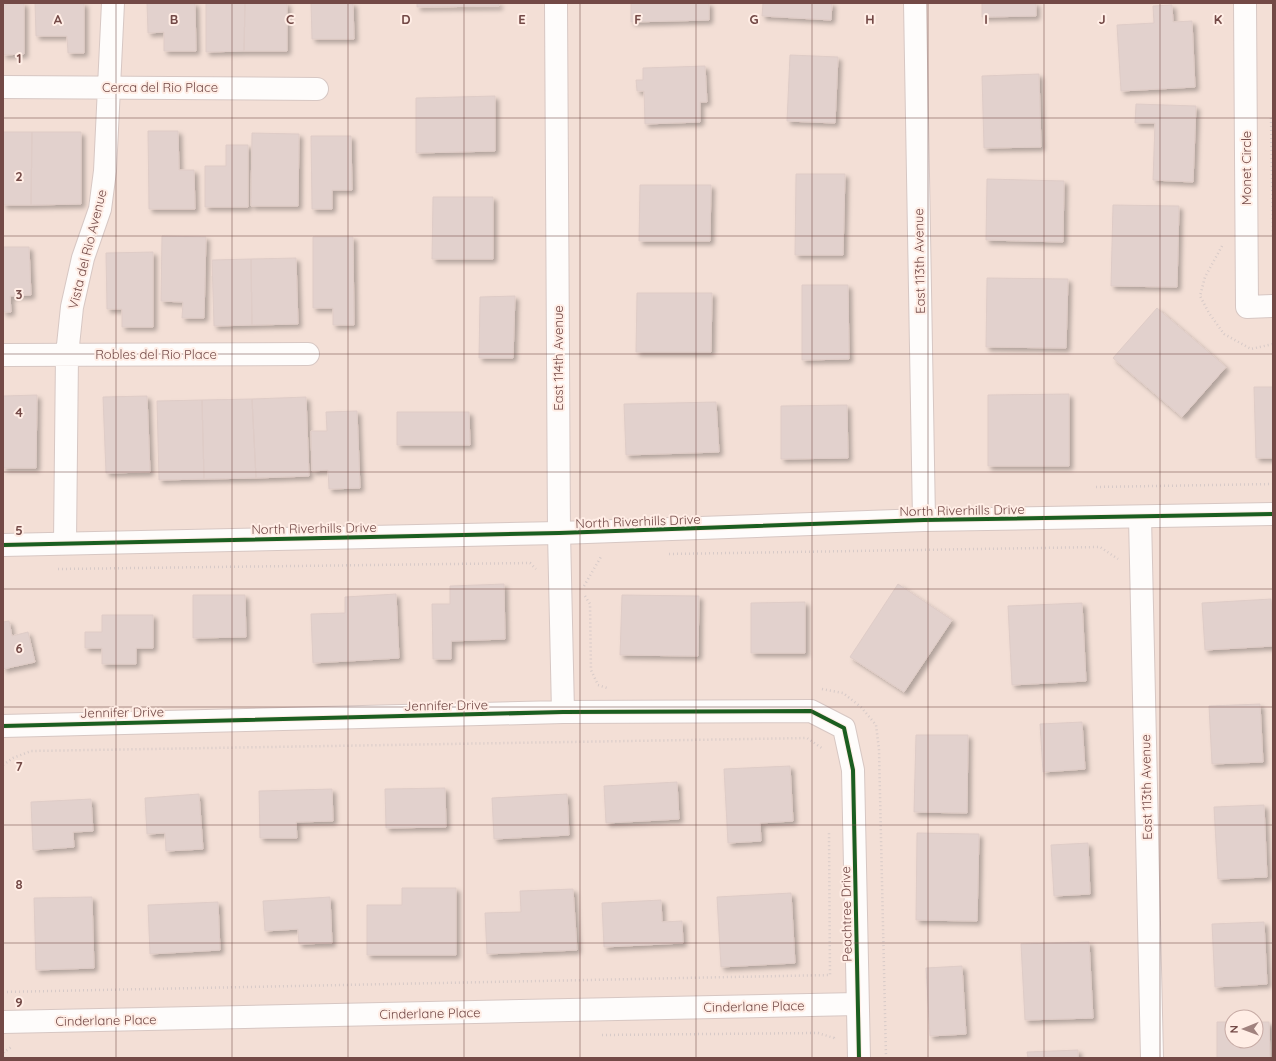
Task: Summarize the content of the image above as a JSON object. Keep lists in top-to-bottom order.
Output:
{
  "streets": {
    "street": [
      "Cerca del Rio Place",
      "Monet Circle",
      "Vista del Rio Avenue",
      "East 113th Avenue",
      "Robles del Rio Place",
      "East 114th Avenue",
      "North Riverhills Drive",
      "Jennifer Drive",
      "Peachtree Drive",
      "Cinderlane Place"
    ]
  },
  "crossings": [
    ["Cerca del Rio Place", "Vista del Rio Avenue"],
    ["Vista del Rio Avenue", "Robles del Rio Place"],
    ["Vista del Rio Avenue", "North Riverhills Drive"],
    ["East 113th Avenue", "North Riverhills Drive"],
    ["East 114th Avenue", "North Riverhills Drive"],
    ["East 114th Avenue", "Jennifer Drive"],
    ["Jennifer Drive", "Peachtree Drive"],
    ["Peachtree Drive", "Cinderlane Place"]
  ],
  "north": "left",
  "grid": {
    "columns": [
      "A",
      "B",
      "C",
      "D",
      "E",
      "F",
      "G",
      "H",
      "I",
      "J",
      "K"
    ],
    "rows": [
      "1",
      "2",
      "3",
      "4",
      "5",
      "6",
      "7",
      "8",
      "9"
    ]
  }
}
